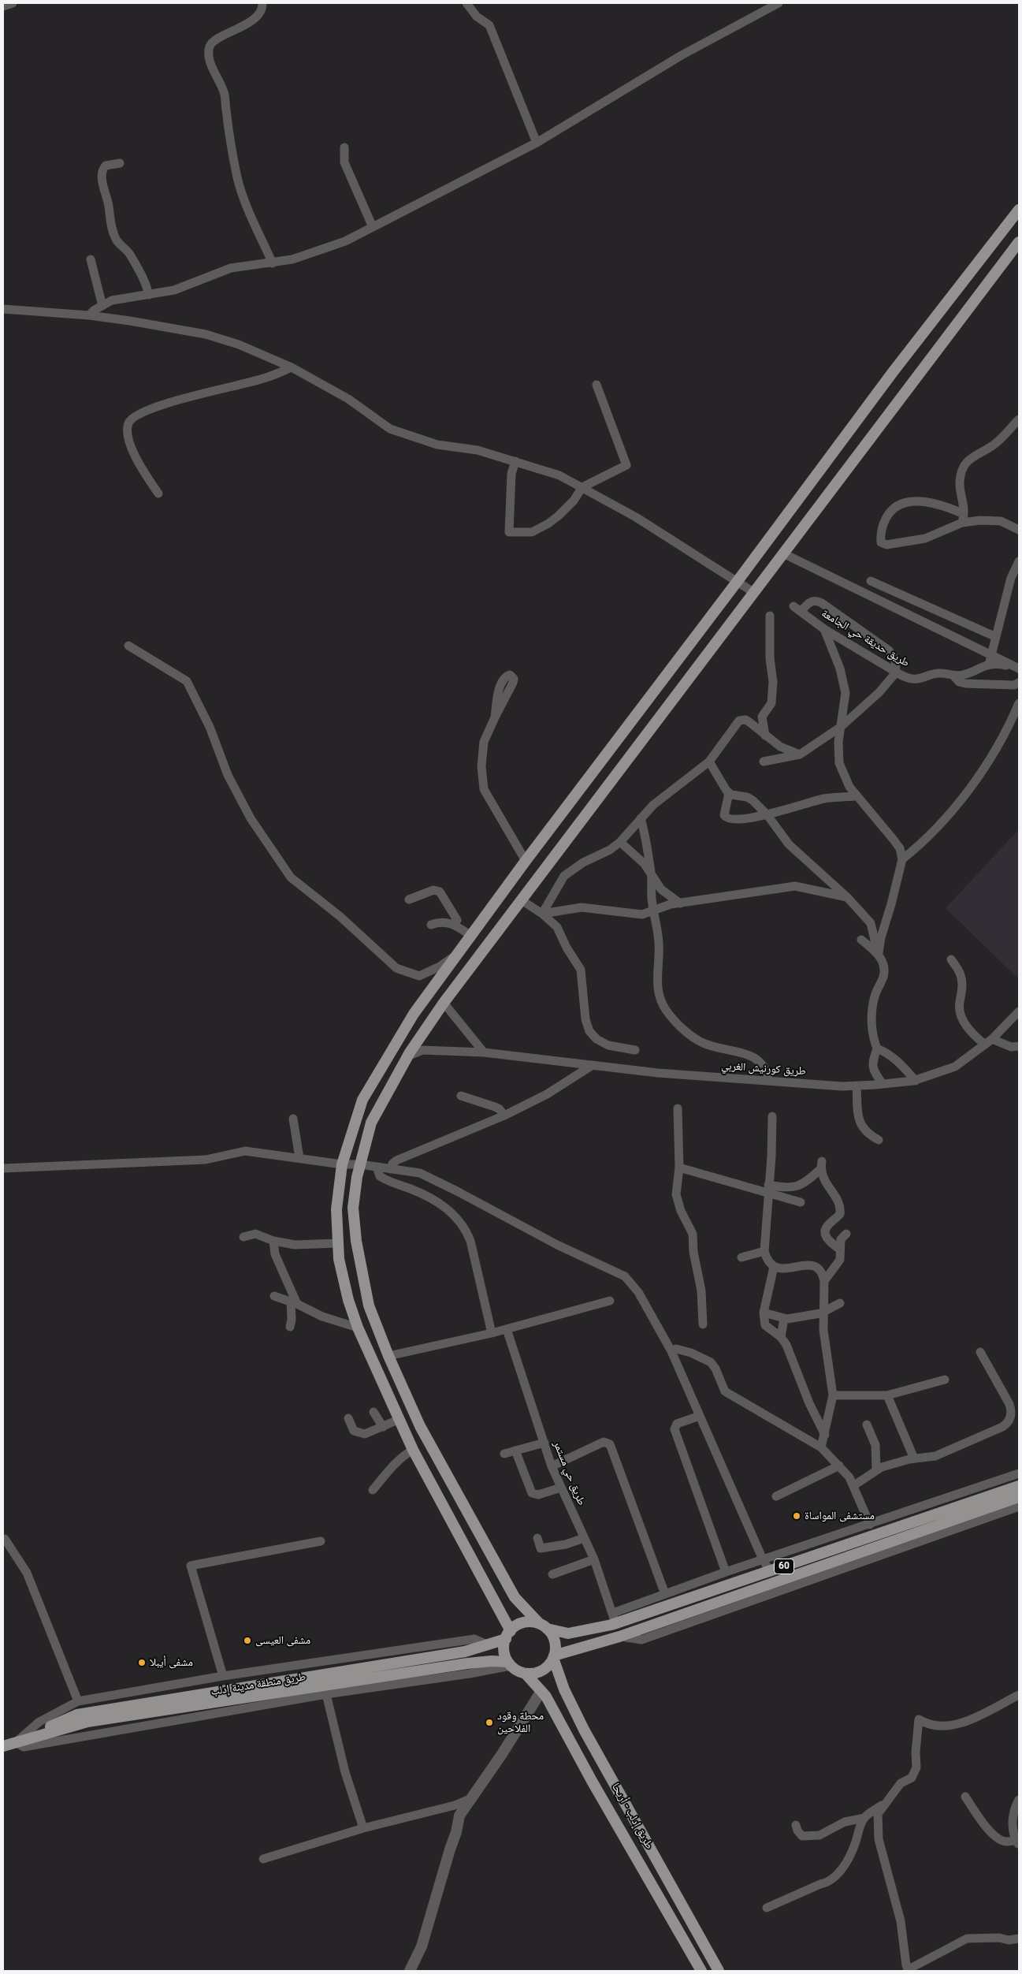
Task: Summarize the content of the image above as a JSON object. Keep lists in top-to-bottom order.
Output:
{
  "streets": {
    "main road": ["60", "طريق منطقة مدينة إدلب", "طريق إدلب - أريحا"],
    "street": ["طريق حديقة حي الجامعة", "طريق كورنيش الغربي", "طريق حي مستمر"]
  },
  "crossings": [
    ["طريق حي مستمر", "60"],
    ["60", "طريق منطقة مدينة إدلب"],
    ["60", "طريق إدلب - أريحا"],
    ["طريق منطقة مدينة إدلب", "طريق إدلب - أريحا"]
  ],
  "places": [
    "مستشفى المواساة",
    "مشفى العيسى",
    "مشفى أيبلا",
    "محطة وقود الفلاحين"
  ]
}
